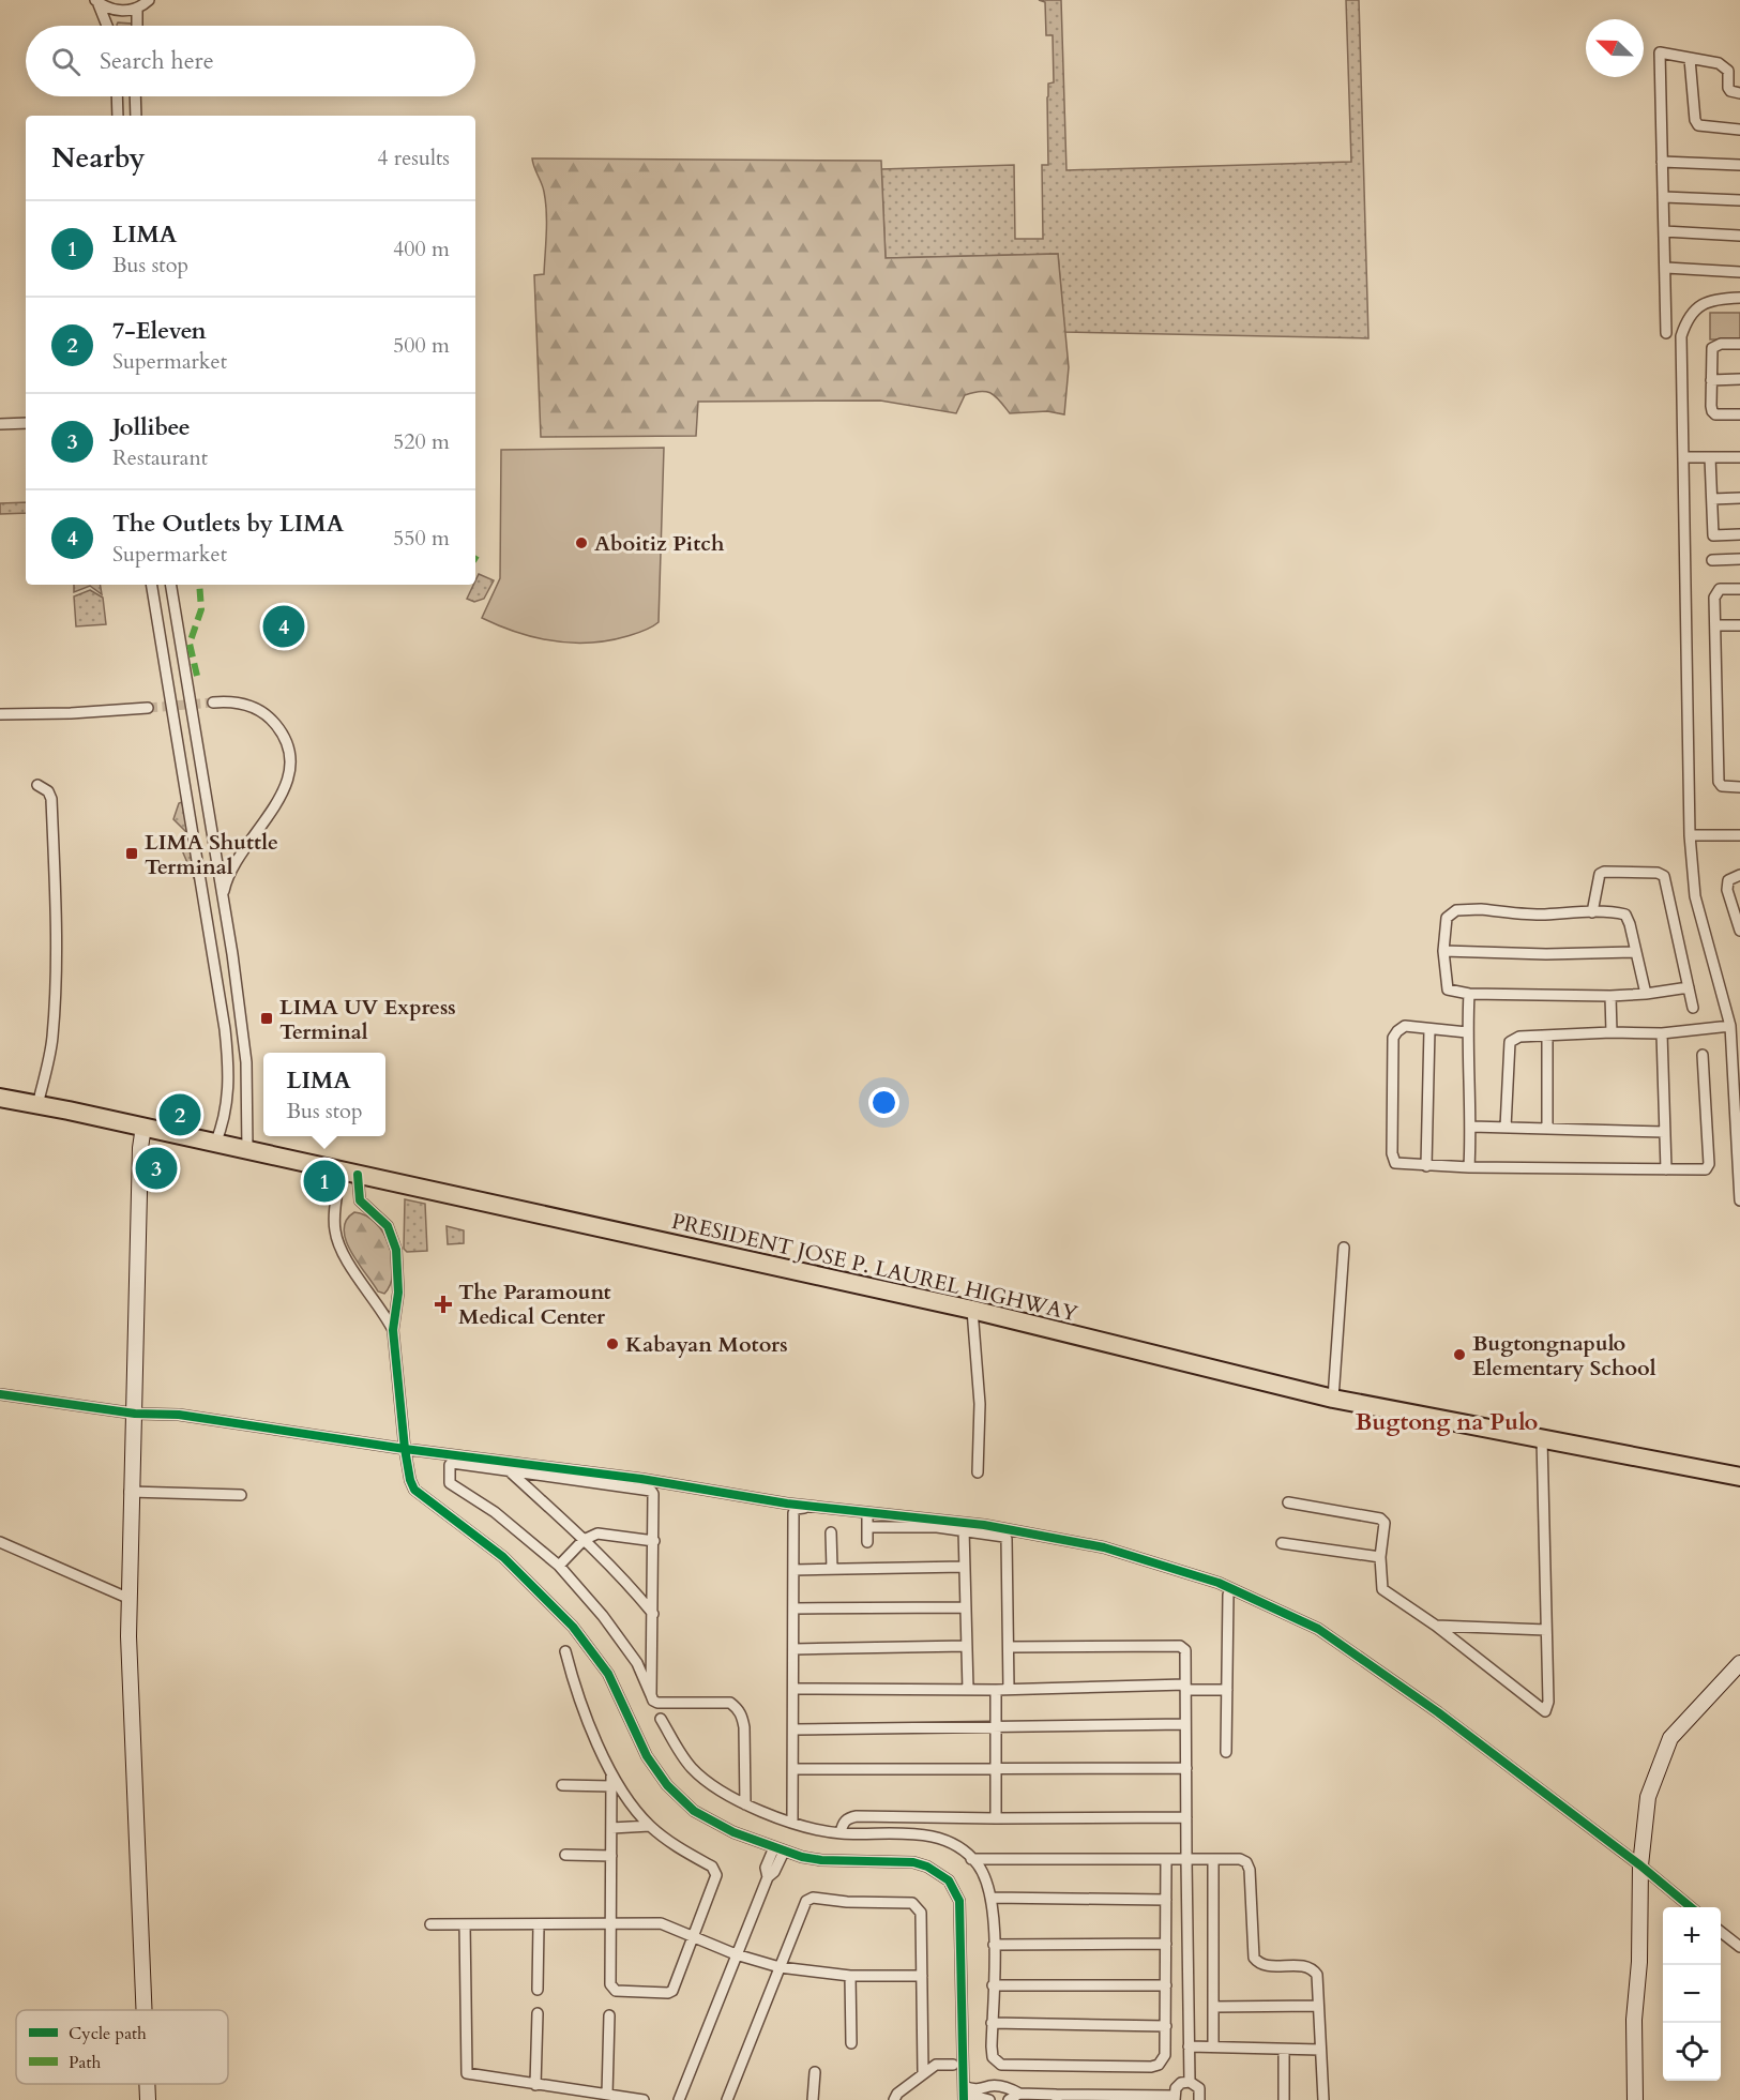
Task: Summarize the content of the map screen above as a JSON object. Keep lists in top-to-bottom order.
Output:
{
  "streets": {
    "highway": ["PRESIDENT JOSE P. LAUREL HIGHWAY"]
  },
  "districts": ["Bugtong na Pulo"],
  "places": {
    "other": ["Aboitiz Pitch", "Kabayan Motors", "Bugtongnapulo Elementary School"],
    "transit": ["LIMA Shuttle Terminal", "LIMA UV Express Terminal"],
    "health": ["The Paramount Medical Center"]
  },
  "legend": ["Cycle path", "Path"],
  "north": "top left",
  "page": {
    "search": "Search here",
    "heading": ["Nearby", "4 results"],
    "list": [
      {
        "mark": "1",
        "name": "LIMA",
        "note": "Bus stop",
        "value": "400 m"
      },
      {
        "mark": "2",
        "name": "7-Eleven",
        "note": "Supermarket",
        "value": "500 m"
      },
      {
        "mark": "3",
        "name": "Jollibee",
        "note": "Restaurant",
        "value": "520 m"
      },
      {
        "mark": "4",
        "name": "The Outlets by LIMA",
        "note": "Supermarket",
        "value": "550 m"
      }
    ],
    "pins": [
      "4",
      "2",
      "3",
      "1"
    ],
    "popup": ["LIMA", "Bus stop"],
    "map_buttons": ["+", "−"]
  }
}
